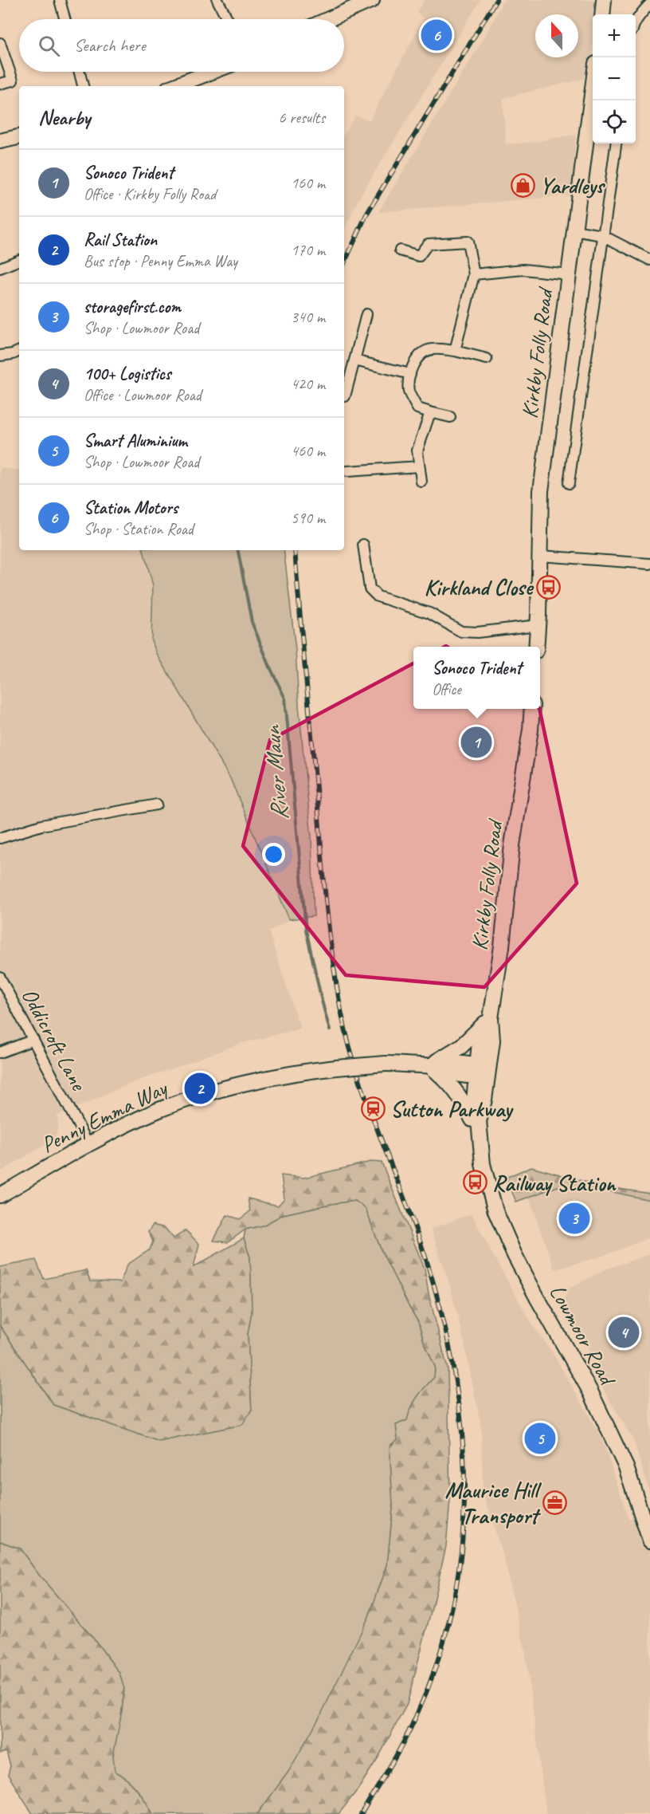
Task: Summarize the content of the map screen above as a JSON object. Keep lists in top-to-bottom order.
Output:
{
  "streets": {
    "main road": ["Kirkby Folly Road", "Penny Emma Way", "Lowmoor Road"],
    "street": ["Oddicroft Lane"]
  },
  "crossings": [
    ["Kirkby Folly Road", "Lowmoor Road"],
    ["Oddicroft Lane", "Penny Emma Way"],
    ["Penny Emma Way", "Lowmoor Road"]
  ],
  "water": ["River Maun"],
  "places": {
    "shop": ["Yardleys"],
    "bus stop": ["Kirkland Close", "Railway Station"],
    "station": ["Sutton Parkway"],
    "office": ["Maurice Hill Transport"]
  },
  "north": "top",
  "page": {
    "map_buttons": ["+", "−"],
    "pins": [
      "6",
      "1",
      "2",
      "3",
      "4",
      "5"
    ],
    "search": "Search here",
    "heading": ["Nearby", "6 results"],
    "list": [
      {
        "mark": "1",
        "name": "Sonoco Trident",
        "note": "Office · Kirkby Folly Road",
        "value": "160 m"
      },
      {
        "mark": "2",
        "name": "Rail Station",
        "note": "Bus stop · Penny Emma Way",
        "value": "170 m"
      },
      {
        "mark": "3",
        "name": "storagefirst.com",
        "note": "Shop · Lowmoor Road",
        "value": "340 m"
      },
      {
        "mark": "4",
        "name": "100+ Logistics",
        "note": "Office · Lowmoor Road",
        "value": "420 m"
      },
      {
        "mark": "5",
        "name": "Smart Aluminium",
        "note": "Shop · Lowmoor Road",
        "value": "460 m"
      },
      {
        "mark": "6",
        "name": "Station Motors",
        "note": "Shop · Station Road",
        "value": "590 m"
      }
    ],
    "popup": ["Sonoco Trident", "Office"]
  }
}
